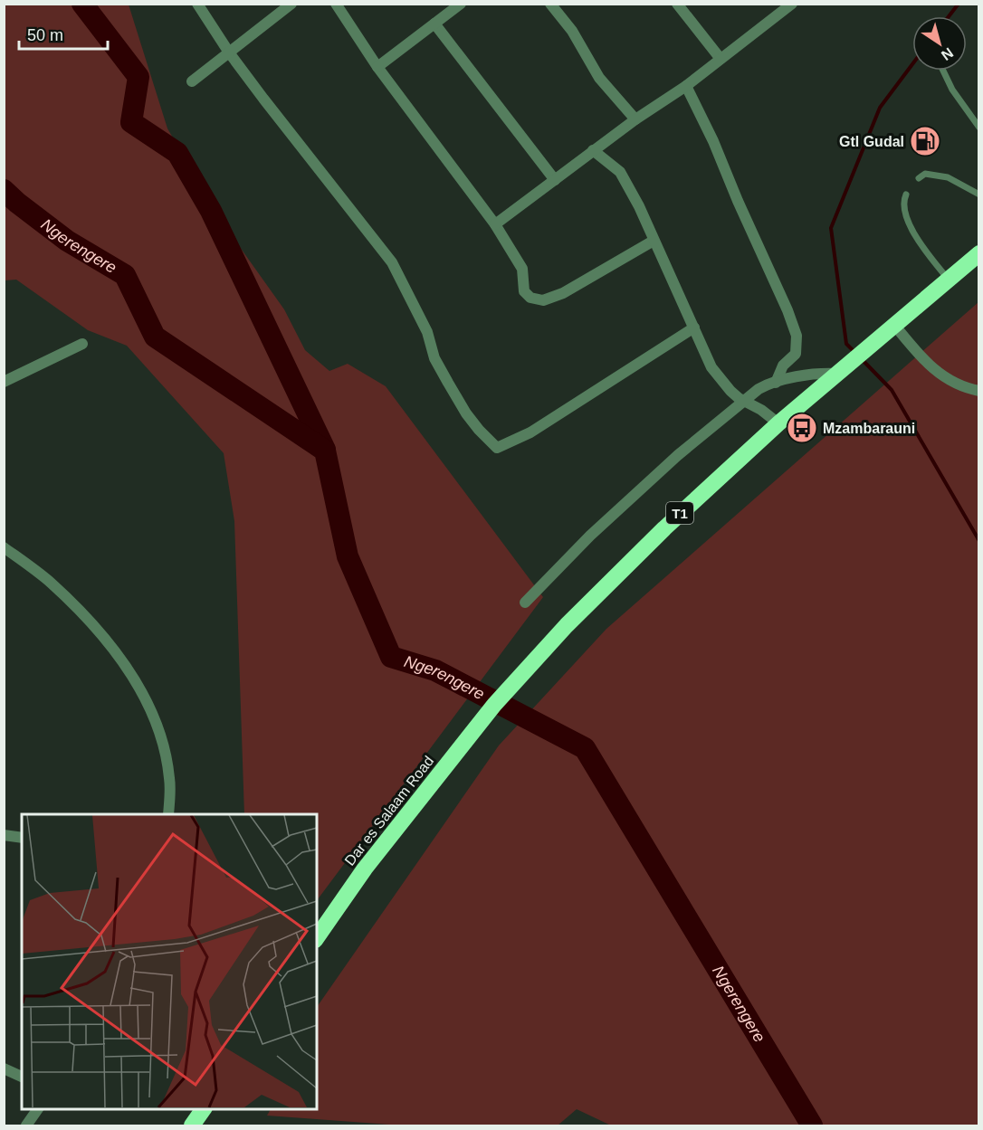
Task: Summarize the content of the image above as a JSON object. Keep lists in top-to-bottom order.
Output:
{
  "streets": {
    "highway": ["T1", "Dar es Salaam Road"]
  },
  "crossings": [
    ["T1", "Dar es Salaam Road"]
  ],
  "water": ["Ngerengere"],
  "places": {
    "fuel station": ["Gtl Gudal"],
    "bus stop": ["Mzambarauni"]
  },
  "scale_bar": "50 m",
  "north": "bottom right"
}
